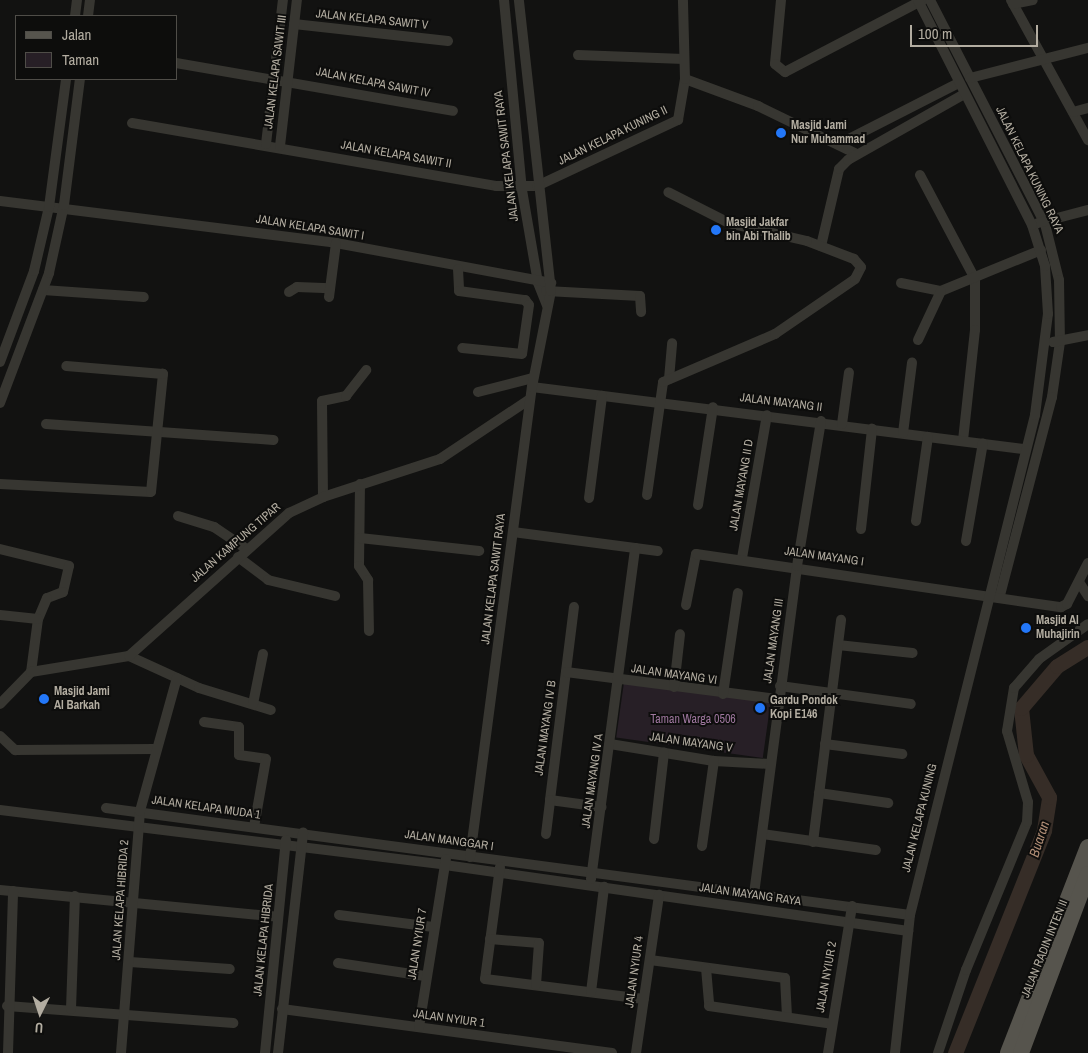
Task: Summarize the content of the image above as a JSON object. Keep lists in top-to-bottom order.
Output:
{
  "streets": {
    "main road": ["JALAN RADIN INTEN II"],
    "street": [
      "JALAN KELAPA SAWIT V",
      "JALAN KELAPA SAWIT III",
      "JALAN KELAPA SAWIT IV",
      "JALAN KELAPA KUNING II",
      "JALAN KELAPA SAWIT II",
      "JALAN KELAPA SAWIT RAYA",
      "JALAN KELAPA KUNING RAYA",
      "JALAN KELAPA SAWIT I",
      "JALAN MAYANG II",
      "JALAN MAYANG II D",
      "JALAN KAMPUNG TIPAR",
      "JALAN MAYANG I",
      "JALAN MAYANG III",
      "JALAN MAYANG VI",
      "JALAN MAYANG IV B",
      "JALAN MAYANG V",
      "JALAN MAYANG IV A",
      "JALAN KELAPA MUDA 1",
      "JALAN KELAPA KUNING",
      "JALAN MANGGAR I",
      "JALAN MAYANG RAYA",
      "JALAN KELAPA HIBRIDA 2",
      "JALAN KELAPA HIBRIDA",
      "JALAN NYIUR 7",
      "JALAN NYIUR 4",
      "JALAN NYIUR 2",
      "JALAN NYIUR 1"
    ]
  },
  "crossings": [
    ["JALAN KELAPA SAWIT V", "JALAN KELAPA SAWIT III"],
    ["JALAN KELAPA SAWIT III", "JALAN KELAPA SAWIT IV"],
    ["JALAN KELAPA SAWIT III", "JALAN KELAPA SAWIT II"],
    ["JALAN KELAPA KUNING II", "JALAN KELAPA SAWIT II"],
    ["JALAN KELAPA KUNING II", "JALAN KELAPA SAWIT RAYA"],
    ["JALAN KELAPA SAWIT II", "JALAN KELAPA SAWIT RAYA"],
    ["JALAN KELAPA SAWIT RAYA", "JALAN KELAPA SAWIT I"],
    ["JALAN KELAPA SAWIT RAYA", "JALAN MAYANG II"],
    ["JALAN KELAPA SAWIT RAYA", "JALAN KAMPUNG TIPAR"],
    ["JALAN KELAPA SAWIT RAYA", "JALAN MANGGAR I"],
    ["JALAN KELAPA KUNING RAYA", "JALAN MAYANG II"],
    ["JALAN KELAPA KUNING RAYA", "JALAN MAYANG I"],
    ["JALAN KELAPA KUNING RAYA", "JALAN KELAPA KUNING"],
    ["JALAN MAYANG II", "JALAN MAYANG II D"],
    ["JALAN MAYANG II", "JALAN MAYANG III"],
    ["JALAN MAYANG II D", "JALAN MAYANG I"],
    ["JALAN MAYANG I", "JALAN MAYANG III"],
    ["JALAN MAYANG I", "JALAN KELAPA KUNING"],
    ["JALAN MAYANG III", "JALAN MAYANG VI"],
    ["JALAN MAYANG III", "JALAN MAYANG V"],
    ["JALAN MAYANG III", "JALAN MAYANG RAYA"],
    ["JALAN MAYANG VI", "JALAN MAYANG IV B"],
    ["JALAN MAYANG VI", "JALAN MAYANG IV A"],
    ["JALAN MAYANG V", "JALAN MAYANG IV A"],
    ["JALAN MAYANG IV A", "JALAN MANGGAR I"],
    ["JALAN MAYANG IV A", "JALAN MAYANG RAYA"],
    ["JALAN KELAPA MUDA 1", "JALAN MANGGAR I"],
    ["JALAN KELAPA MUDA 1", "JALAN KELAPA HIBRIDA 2"],
    ["JALAN KELAPA MUDA 1", "JALAN KELAPA HIBRIDA"],
    ["JALAN KELAPA KUNING", "JALAN MAYANG RAYA"],
    ["JALAN MANGGAR I", "JALAN MAYANG RAYA"],
    ["JALAN MANGGAR I", "JALAN KELAPA HIBRIDA"],
    ["JALAN MANGGAR I", "JALAN NYIUR 7"],
    ["JALAN MAYANG RAYA", "JALAN NYIUR 4"],
    ["JALAN MAYANG RAYA", "JALAN NYIUR 2"],
    ["JALAN KELAPA HIBRIDA", "JALAN NYIUR 1"],
    ["JALAN NYIUR 7", "JALAN NYIUR 1"]
  ],
  "water": ["Buaran"],
  "parks": ["Taman Warga 0506"],
  "places": [
    "Masjid Jami Nur Muhammad",
    "Masjid Jakfar bin Abi Thalib",
    "Masjid Al Muhajirin",
    "Masjid Jami Al Barkah",
    "Gardu Pondok Kopi E146"
  ],
  "legend": ["Jalan", "Taman"],
  "scale_bar": "100 m",
  "north": "bottom"
}
